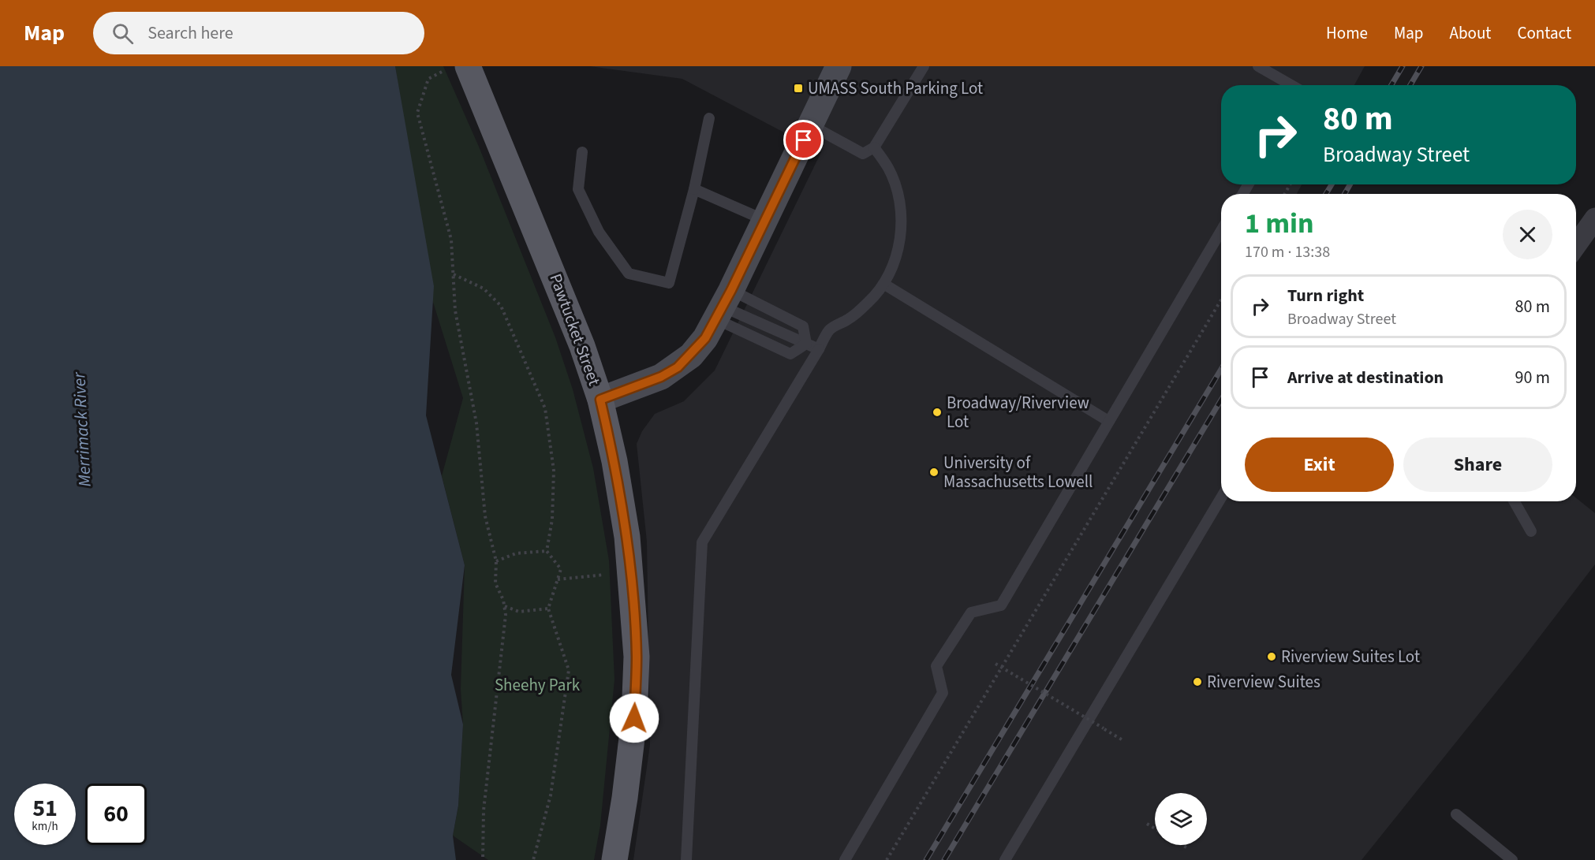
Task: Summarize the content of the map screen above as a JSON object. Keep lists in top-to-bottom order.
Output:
{
  "streets": {
    "main road": ["Pawtucket Street"]
  },
  "water": ["Merrimack River"],
  "parks": ["Sheehy Park"],
  "places": {
    "transit": ["UMASS South Parking Lot"],
    "other": [
      "Broadway/Riverview Lot",
      "University of Massachusetts Lowell",
      "Riverview Suites Lot",
      "Riverview Suites"
    ]
  },
  "page": {
    "header": "Map",
    "search": "Search here",
    "nav": [
      "Home",
      "Map",
      "About",
      "Contact"
    ],
    "turn": ["80 m", "Broadway Street"],
    "heading": ["1 min", "170 m · 13:38"],
    "list": [
      {
        "name": "Turn right",
        "note": "Broadway Street",
        "value": "80 m"
      },
      {
        "name": "Arrive at destination",
        "value": "90 m"
      }
    ],
    "buttons": ["Exit", "Share"],
    "speed": "51 km/h",
    "limit": "60"
  }
}
